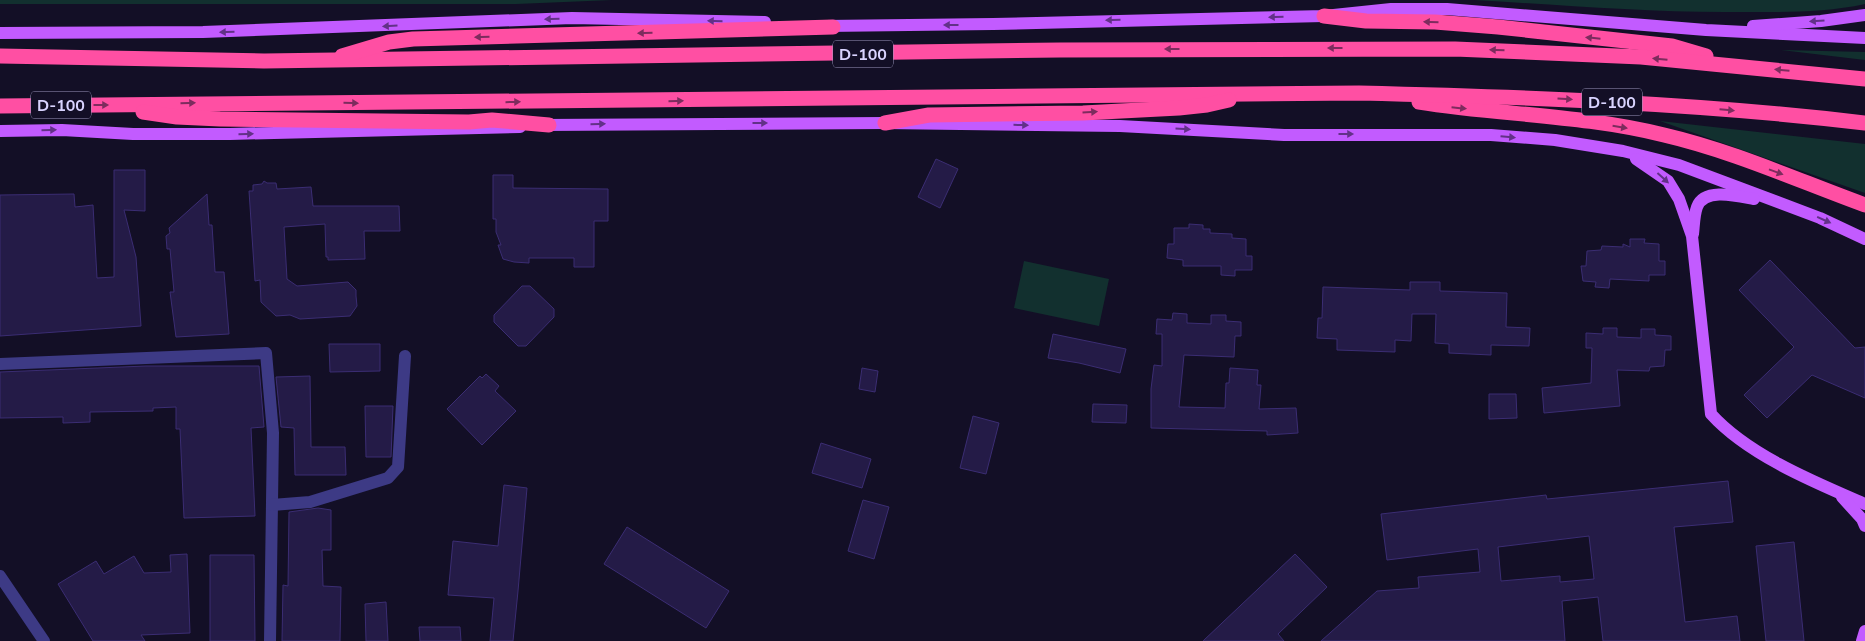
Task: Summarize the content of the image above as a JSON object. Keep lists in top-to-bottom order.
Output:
{
  "streets": {
    "highway": ["D-100"]
  }
}
